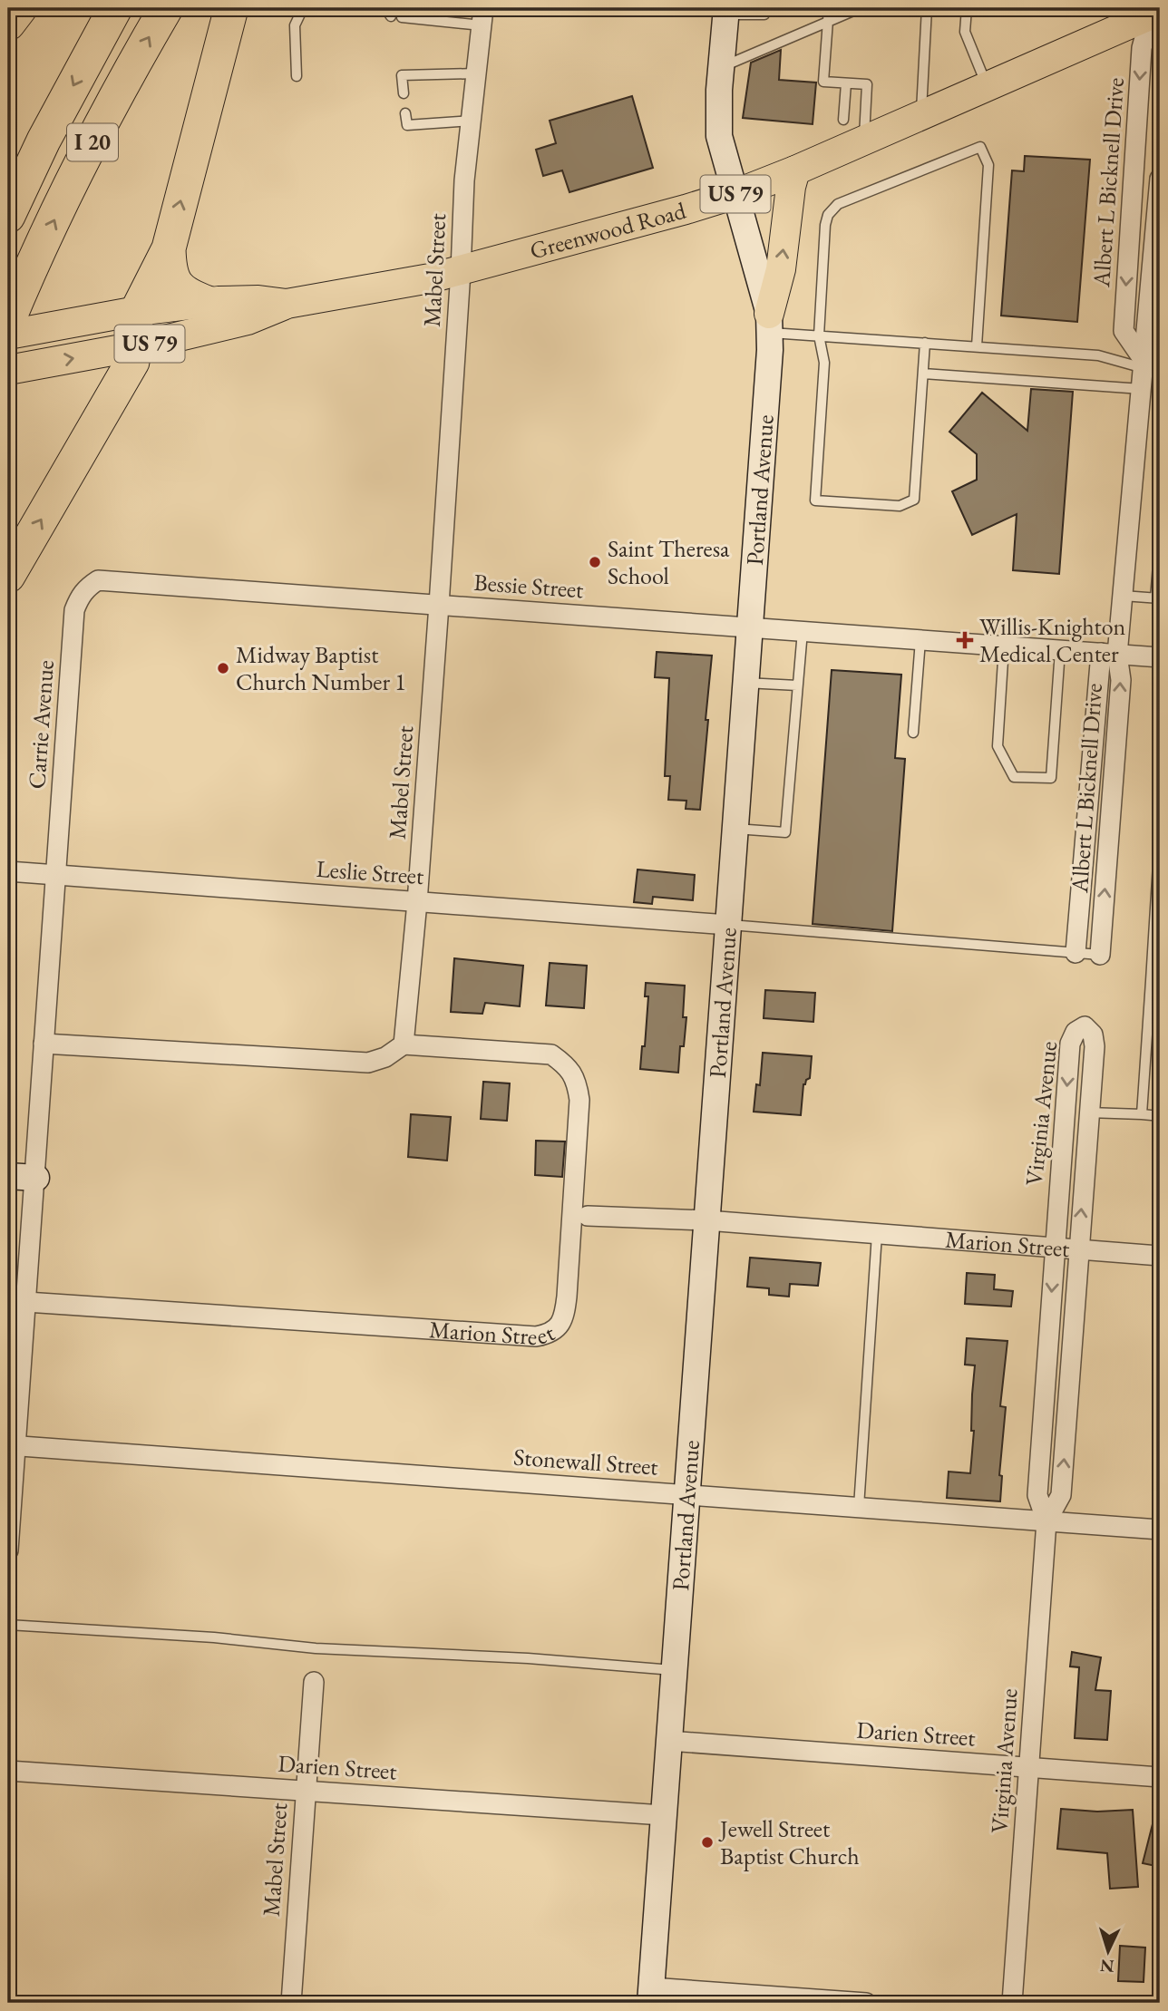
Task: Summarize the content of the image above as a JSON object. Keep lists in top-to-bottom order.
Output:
{
  "streets": {
    "highway": ["I 20"],
    "main road": ["US 79", "Greenwood Road"],
    "street": [
      "Albert L Bicknell Drive",
      "Mabel Street",
      "Portland Avenue",
      "Bessie Street",
      "Carrie Avenue",
      "Leslie Street",
      "Virginia Avenue",
      "Marion Street",
      "Stonewall Street",
      "Darien Street"
    ]
  },
  "crossings": [
    ["Albert L Bicknell Drive", "Greenwood Road"],
    ["Albert L Bicknell Drive", "Bessie Street"],
    ["Greenwood Road", "Mabel Street"],
    ["Greenwood Road", "Portland Avenue"],
    ["Mabel Street", "Bessie Street"],
    ["Mabel Street", "Leslie Street"],
    ["Mabel Street", "Marion Street"],
    ["Mabel Street", "Darien Street"],
    ["Portland Avenue", "Bessie Street"],
    ["Portland Avenue", "Leslie Street"],
    ["Portland Avenue", "Marion Street"],
    ["Portland Avenue", "Stonewall Street"],
    ["Portland Avenue", "Darien Street"],
    ["Bessie Street", "Carrie Avenue"],
    ["Carrie Avenue", "Leslie Street"],
    ["Carrie Avenue", "Marion Street"],
    ["Carrie Avenue", "Stonewall Street"],
    ["Virginia Avenue", "Marion Street"],
    ["Virginia Avenue", "Stonewall Street"],
    ["Virginia Avenue", "Darien Street"]
  ],
  "places": {
    "other": ["Saint Theresa School", "Midway Baptist Church Number 1", "Jewell Street Baptist Church"],
    "health": ["Willis-Knighton Medical Center"]
  },
  "north": "bottom"
}
